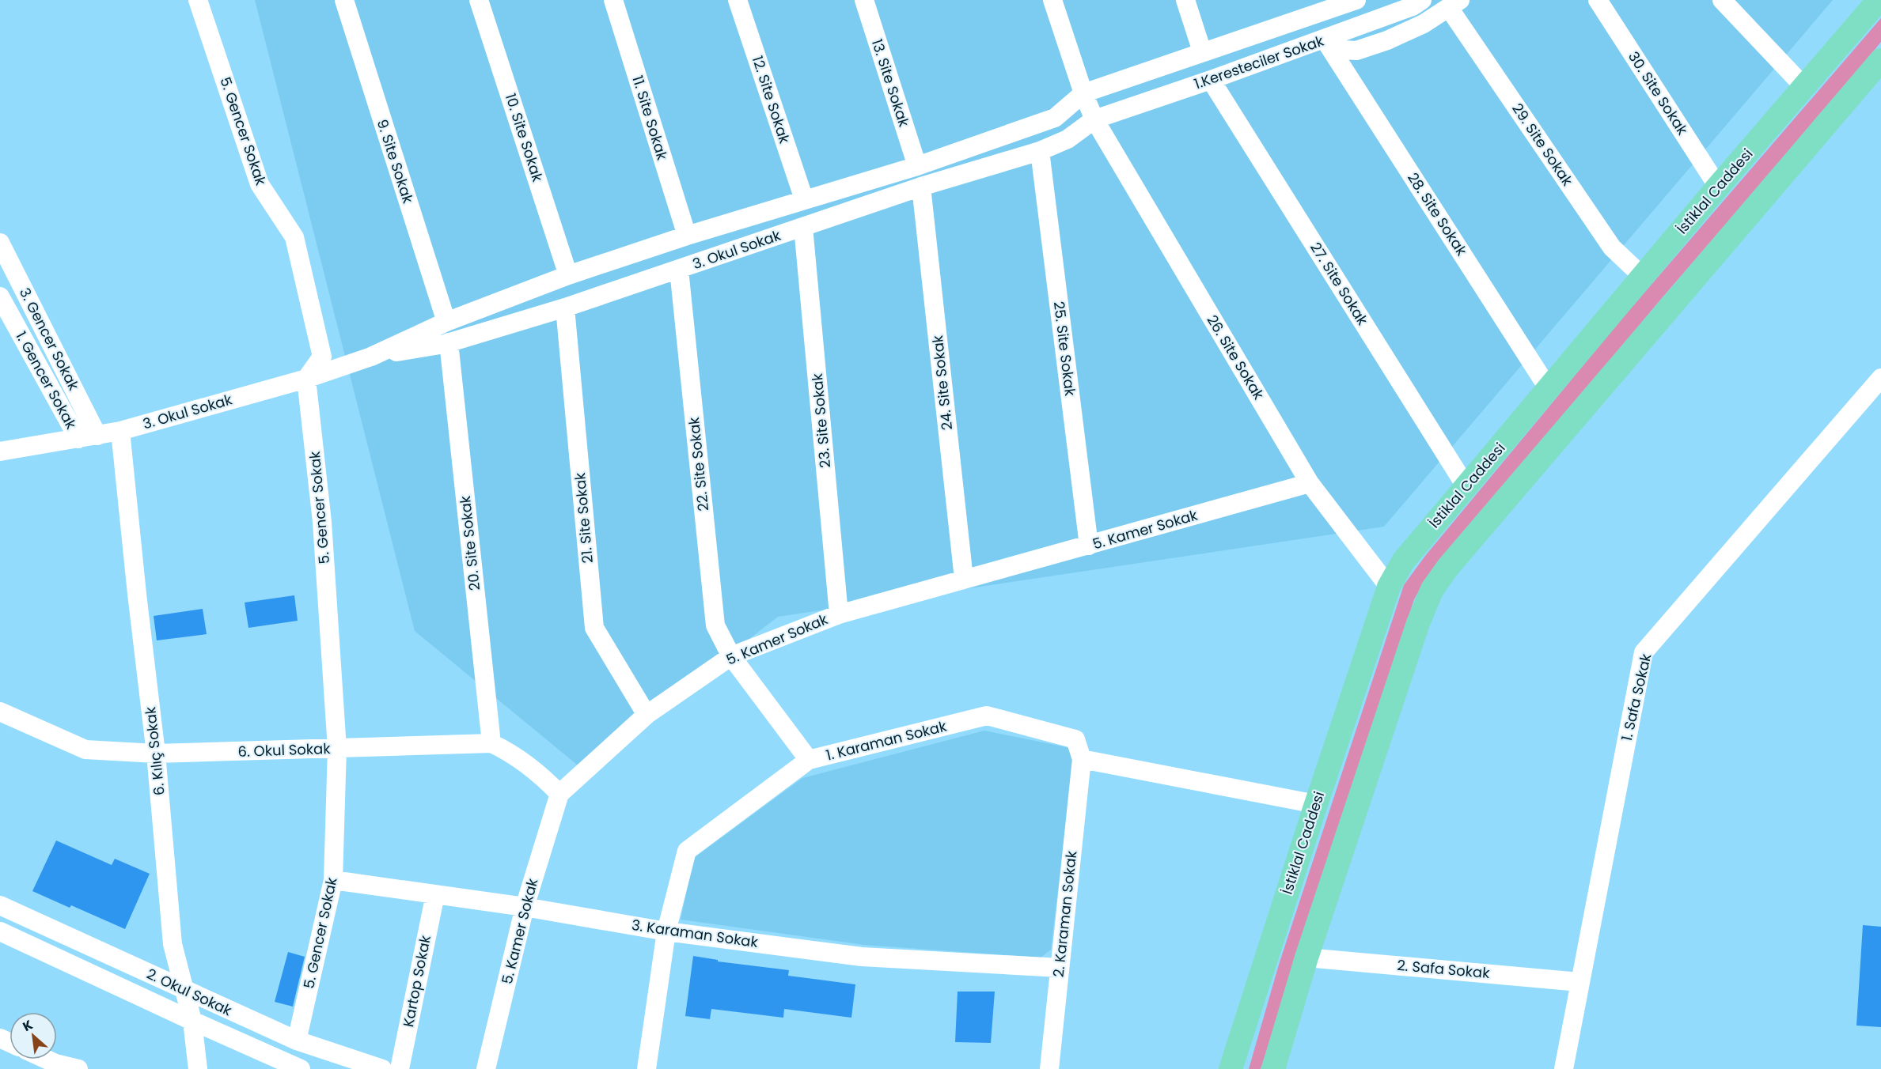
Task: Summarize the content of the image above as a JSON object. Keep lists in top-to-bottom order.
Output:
{
  "streets": {
    "main road": ["İstiklal Caddesi"],
    "street": [
      "1.Keresteciler Sokak",
      "13. Site Sokak",
      "30. Site Sokak",
      "12. Site Sokak",
      "11. Site Sokak",
      "5. Gencer Sokak",
      "10. Site Sokak",
      "29. Site Sokak",
      "9. Site Sokak",
      "28. Site Sokak",
      "3. Okul Sokak",
      "27. Site Sokak",
      "3. Gencer Sokak",
      "25. Site Sokak",
      "26. Site Sokak",
      "1. Gencer Sokak",
      "24. Site Sokak",
      "23. Site Sokak",
      "22. Site Sokak",
      "21. Site Sokak",
      "5. Kamer Sokak",
      "20. Site Sokak",
      "1. Safa Sokak",
      "1. Karaman Sokak",
      "6. Okul Sokak",
      "6. Kılıç Sokak",
      "2. Karaman Sokak",
      "3. Karaman Sokak",
      "2. Safa Sokak",
      "Kartop Sokak",
      "2. Okul Sokak"
    ]
  },
  "crossings": [
    ["1.Keresteciler Sokak", "28. Site Sokak"],
    ["1.Keresteciler Sokak", "3. Okul Sokak"],
    ["1.Keresteciler Sokak", "27. Site Sokak"],
    ["1.Keresteciler Sokak", "26. Site Sokak"],
    ["13. Site Sokak", "3. Okul Sokak"],
    ["30. Site Sokak", "İstiklal Caddesi"],
    ["12. Site Sokak", "3. Okul Sokak"],
    ["11. Site Sokak", "3. Okul Sokak"],
    ["5. Gencer Sokak", "3. Okul Sokak"],
    ["5. Gencer Sokak", "6. Okul Sokak"],
    ["5. Gencer Sokak", "3. Karaman Sokak"],
    ["5. Gencer Sokak", "2. Okul Sokak"],
    ["10. Site Sokak", "3. Okul Sokak"],
    ["29. Site Sokak", "İstiklal Caddesi"],
    ["9. Site Sokak", "3. Okul Sokak"],
    ["İstiklal Caddesi", "28. Site Sokak"],
    ["İstiklal Caddesi", "27. Site Sokak"],
    ["İstiklal Caddesi", "26. Site Sokak"],
    ["3. Okul Sokak", "3. Gencer Sokak"],
    ["3. Okul Sokak", "25. Site Sokak"],
    ["3. Okul Sokak", "26. Site Sokak"],
    ["3. Okul Sokak", "1. Gencer Sokak"],
    ["3. Okul Sokak", "24. Site Sokak"],
    ["3. Okul Sokak", "23. Site Sokak"],
    ["3. Okul Sokak", "22. Site Sokak"],
    ["3. Okul Sokak", "21. Site Sokak"],
    ["3. Okul Sokak", "20. Site Sokak"],
    ["3. Okul Sokak", "6. Kılıç Sokak"],
    ["25. Site Sokak", "5. Kamer Sokak"],
    ["26. Site Sokak", "5. Kamer Sokak"],
    ["24. Site Sokak", "5. Kamer Sokak"],
    ["23. Site Sokak", "5. Kamer Sokak"],
    ["22. Site Sokak", "5. Kamer Sokak"],
    ["22. Site Sokak", "1. Karaman Sokak"],
    ["21. Site Sokak", "5. Kamer Sokak"],
    ["5. Kamer Sokak", "3. Karaman Sokak"],
    ["20. Site Sokak", "6. Okul Sokak"],
    ["1. Safa Sokak", "2. Safa Sokak"],
    ["1. Karaman Sokak", "2. Karaman Sokak"],
    ["1. Karaman Sokak", "3. Karaman Sokak"],
    ["6. Okul Sokak", "6. Kılıç Sokak"],
    ["6. Kılıç Sokak", "2. Okul Sokak"],
    ["2. Karaman Sokak", "3. Karaman Sokak"],
    ["3. Karaman Sokak", "Kartop Sokak"]
  ],
  "north": "top left"
}
